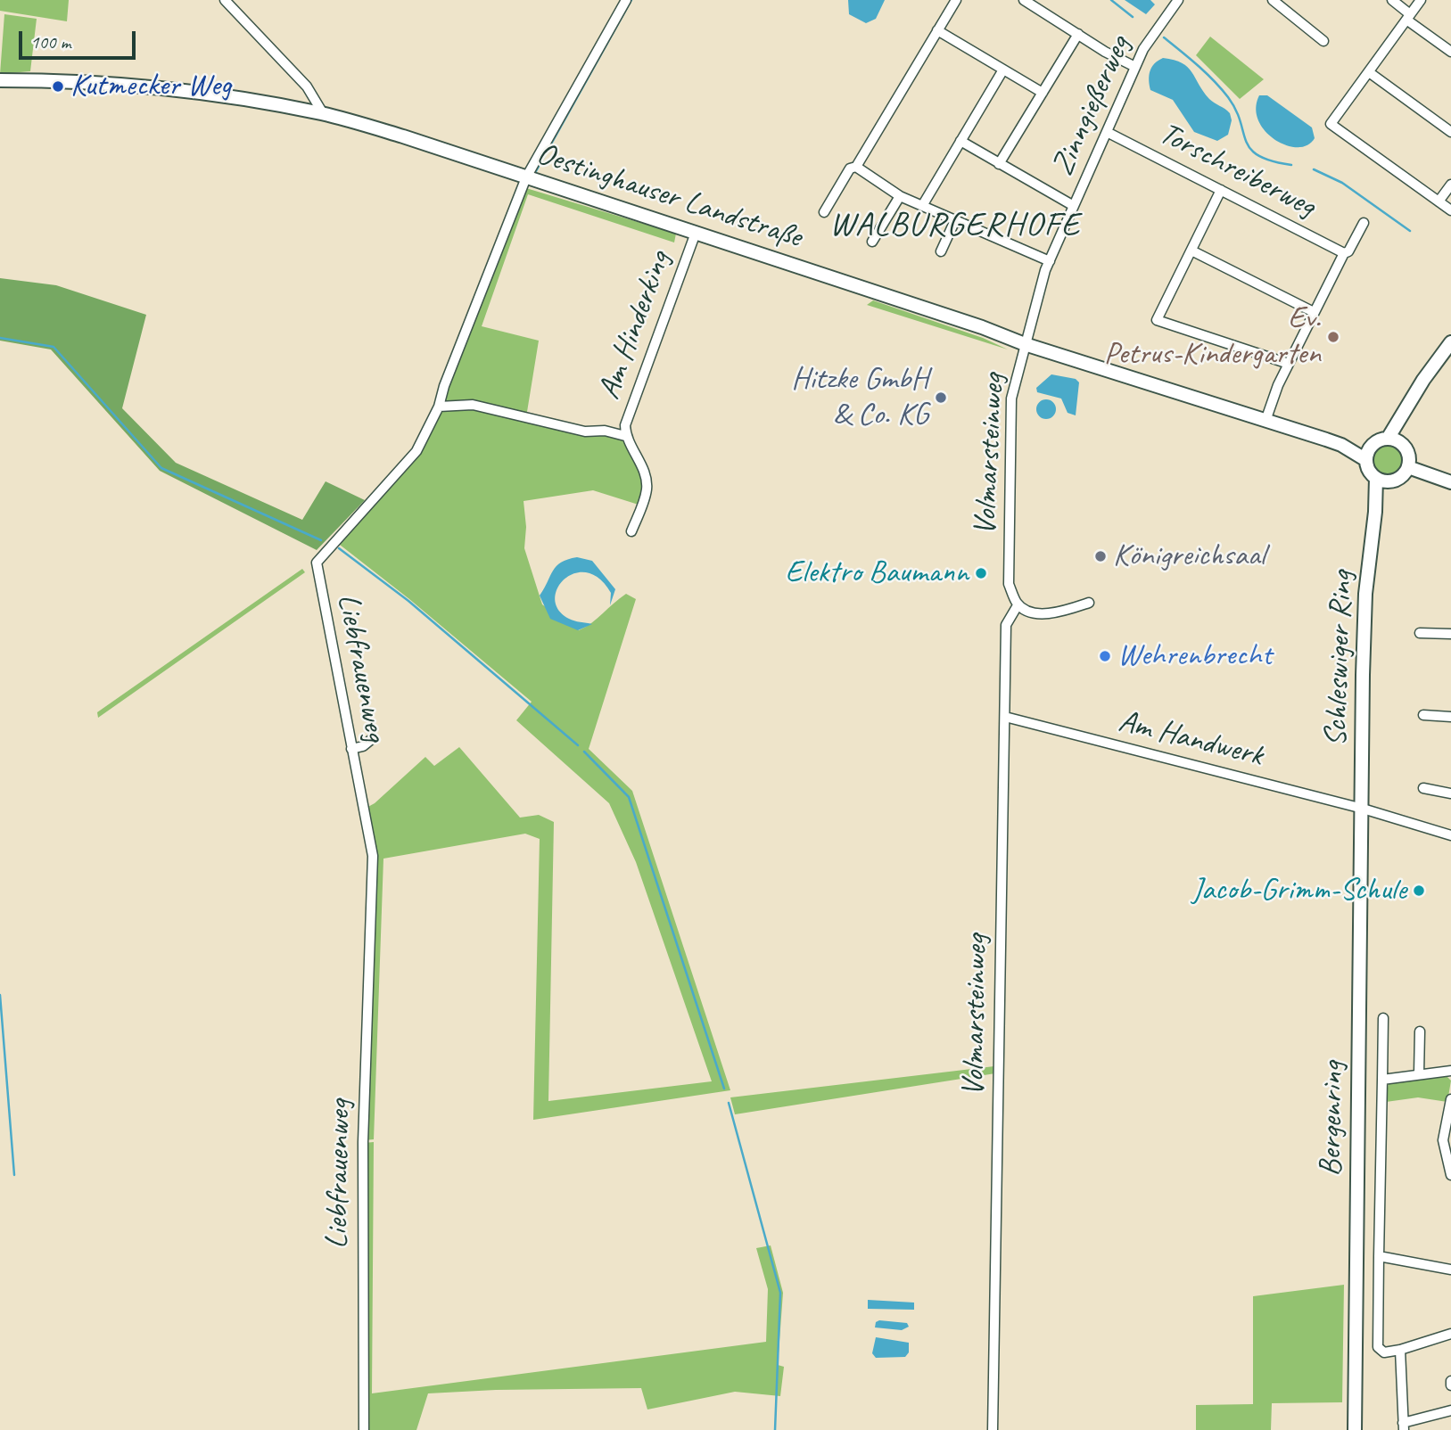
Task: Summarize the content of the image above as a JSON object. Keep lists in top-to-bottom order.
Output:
{
  "streets": {
    "street": [
      "Zinngießerweg",
      "Torschreiberweg",
      "Oestinghauser Landstraße",
      "Am Hinderking",
      "Volmarsteinweg",
      "Schleswiger Ring",
      "Liebfrauenweg",
      "Am Handwerk",
      "Bergenring"
    ]
  },
  "crossings": [
    ["Zinngießerweg", "Torschreiberweg"],
    ["Zinngießerweg", "Oestinghauser Landstraße"],
    ["Zinngießerweg", "Volmarsteinweg"],
    ["Oestinghauser Landstraße", "Am Hinderking"],
    ["Oestinghauser Landstraße", "Volmarsteinweg"],
    ["Oestinghauser Landstraße", "Schleswiger Ring"],
    ["Oestinghauser Landstraße", "Liebfrauenweg"],
    ["Am Hinderking", "Liebfrauenweg"],
    ["Volmarsteinweg", "Am Handwerk"],
    ["Schleswiger Ring", "Am Handwerk"],
    ["Schleswiger Ring", "Bergenring"],
    ["Am Handwerk", "Bergenring"]
  ],
  "districts": ["WALBURGERHOFE"],
  "places": [
    "Kutmecker Weg",
    "Ev. Petrus-Kindergarten",
    "Hitzke GmbH & Co. KG",
    "Königreichsaal",
    "Elektro Baumann",
    "Wehrenbrecht",
    "Jacob-Grimm-Schule"
  ],
  "scale_bar": "100 m"
}
